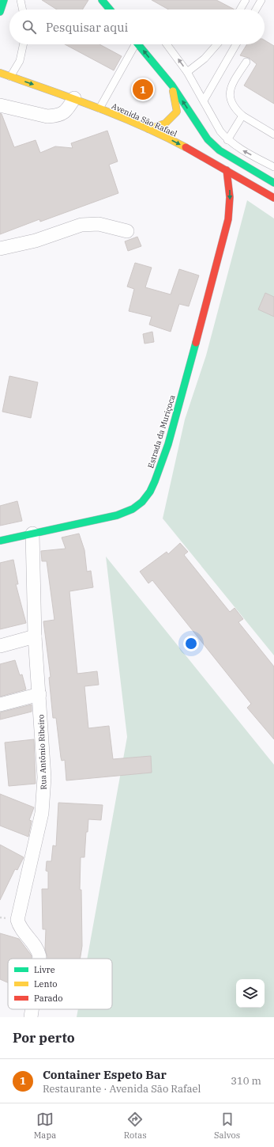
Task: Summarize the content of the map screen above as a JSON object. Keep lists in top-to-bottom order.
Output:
{
  "streets": {
    "main road": ["Avenida São Rafael", "Estrada da Muriçoca"],
    "street": ["Rua Antônio Ribeiro"]
  },
  "crossings": [
    ["Avenida São Rafael", "Estrada da Muriçoca"],
    ["Estrada da Muriçoca", "Rua Antônio Ribeiro"]
  ],
  "legend": ["Livre", "Lento", "Parado"],
  "page": {
    "search": "Pesquisar aqui",
    "pins": "1",
    "heading": "Por perto",
    "list": [
      {
        "mark": "1",
        "name": "Container Espeto Bar",
        "note": "Restaurante · Avenida São Rafael",
        "value": "310 m"
      }
    ],
    "nav": ["Mapa", "Rotas", "Salvos"]
  }
}
